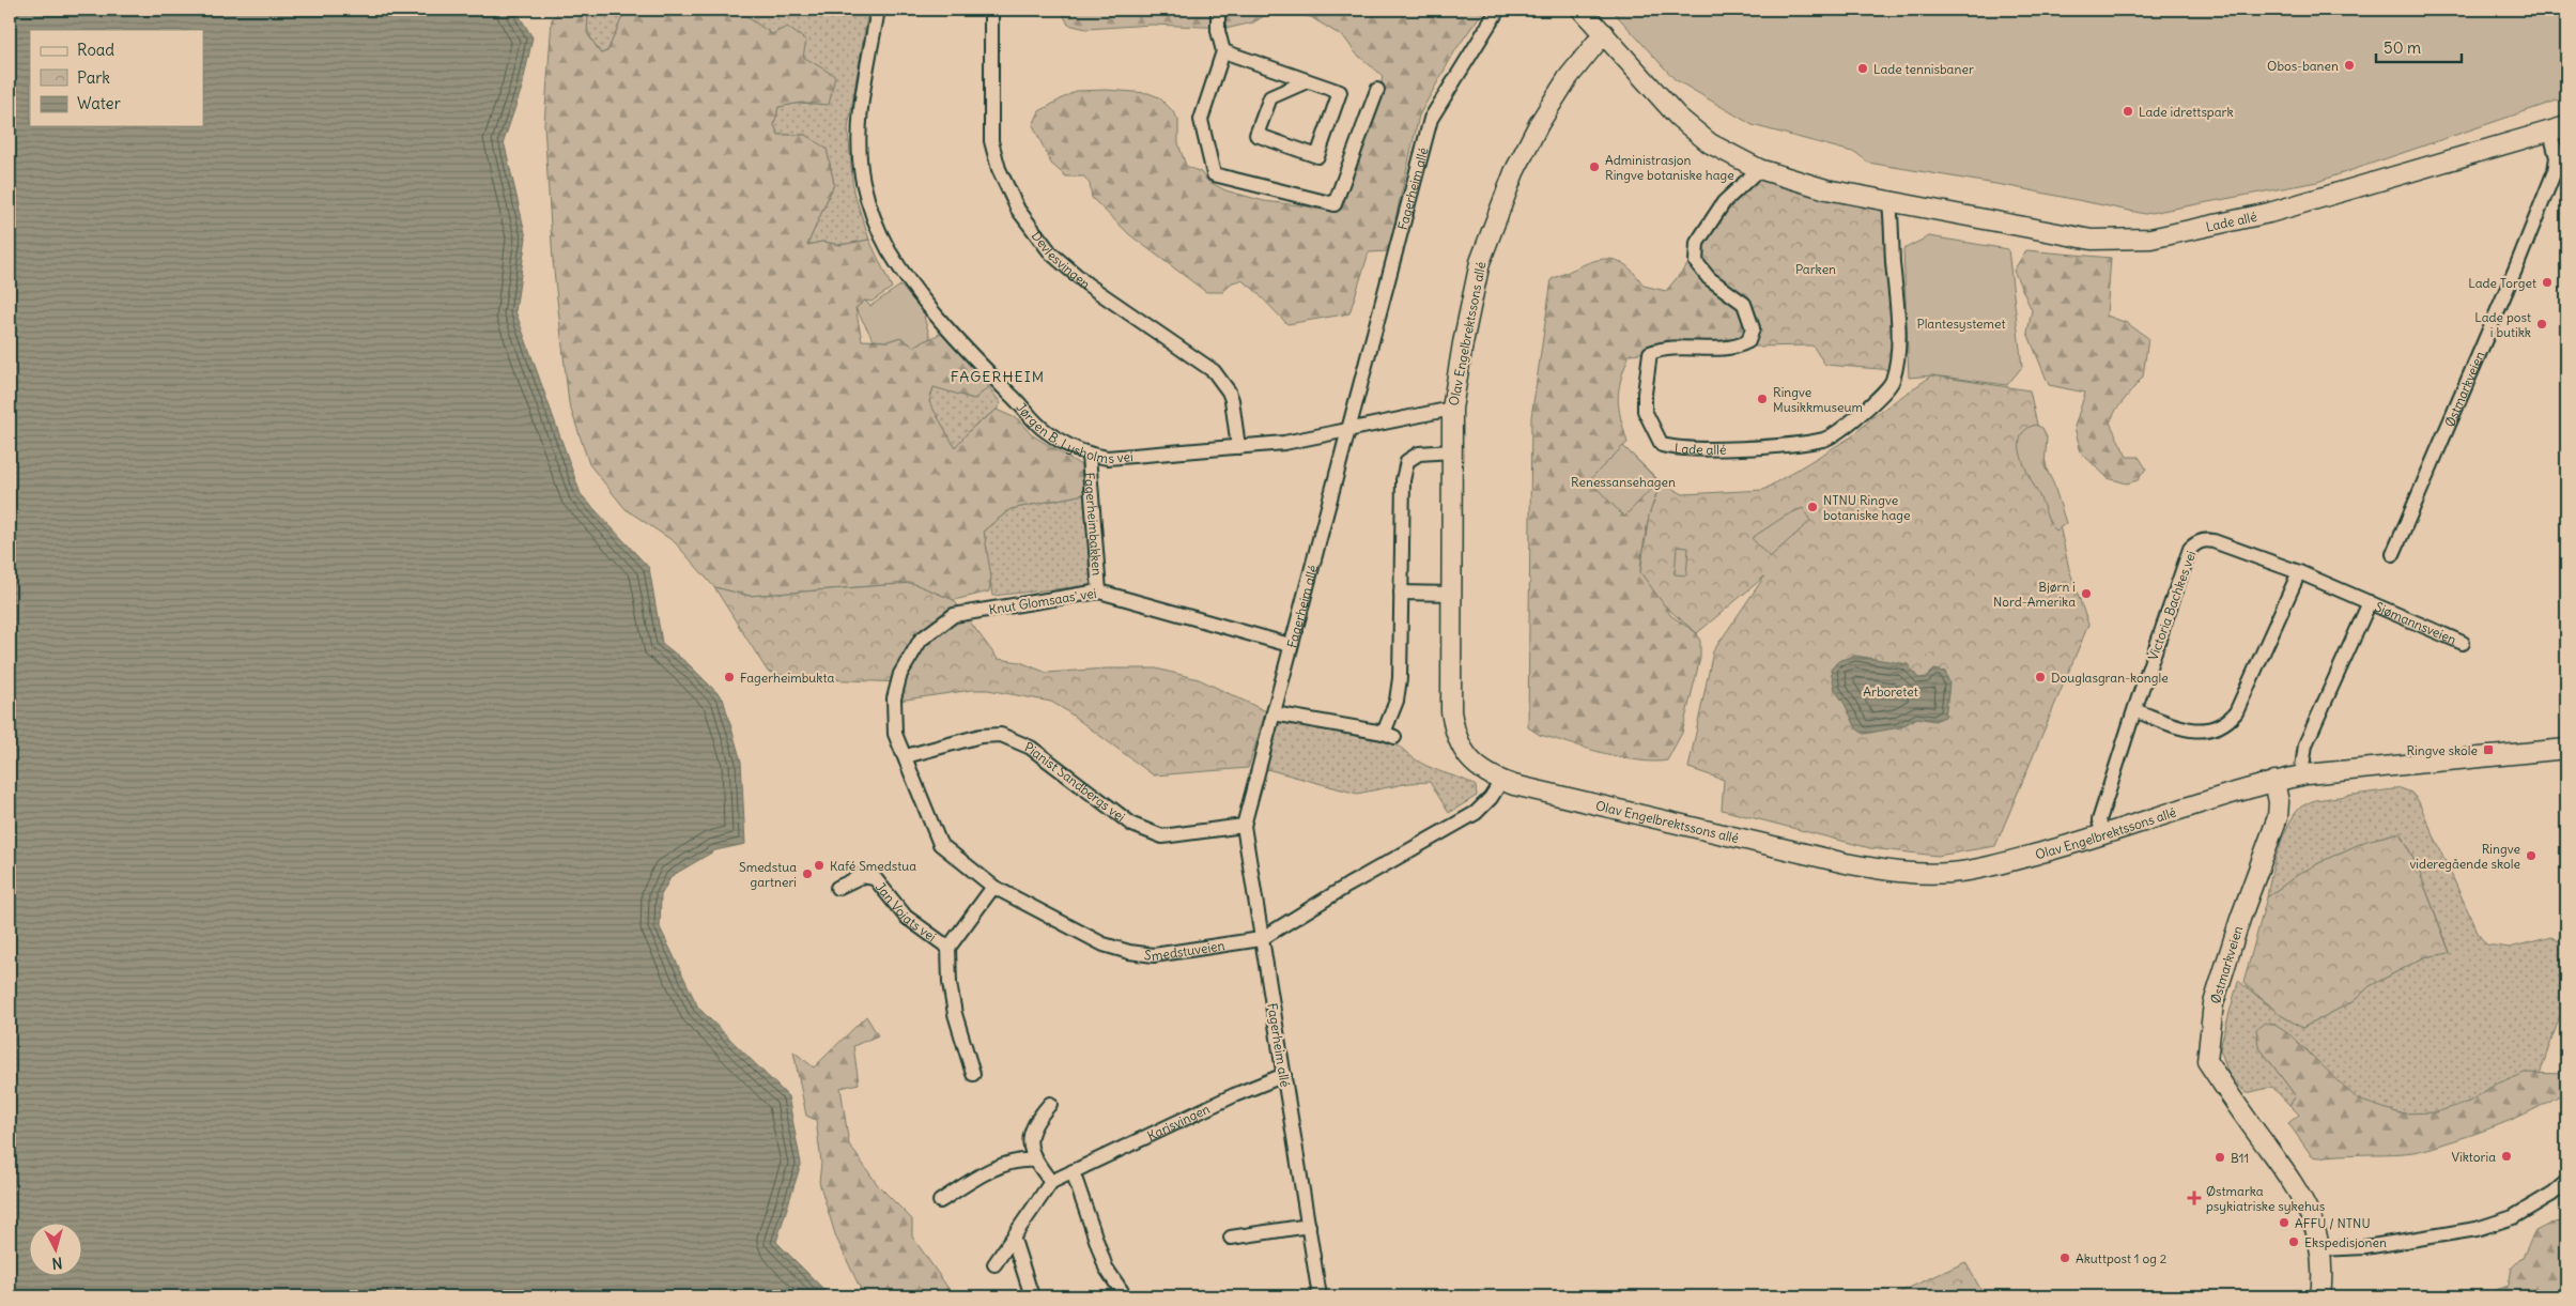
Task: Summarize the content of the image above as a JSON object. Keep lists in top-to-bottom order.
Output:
{
  "streets": {
    "street": [
      "Fagerheim allé",
      "Lade allé",
      "Devlesvingen",
      "Olav Engelbrektssons allé",
      "Østmarkveien",
      "Jørgen B. Lysholms vei",
      "Fagerheimbakken",
      "Knut Glomsaas' vei",
      "Victoria Bachkes vei",
      "Sjømannsveien",
      "Pianist Sandbergs vei",
      "Jan Voigts vei",
      "Smedstuveien",
      "Karisvingen"
    ]
  },
  "crossings": [
    ["Fagerheim allé", "Jørgen B. Lysholms vei"],
    ["Fagerheim allé", "Knut Glomsaas' vei"],
    ["Fagerheim allé", "Pianist Sandbergs vei"],
    ["Fagerheim allé", "Smedstuveien"],
    ["Fagerheim allé", "Karisvingen"],
    ["Lade allé", "Olav Engelbrektssons allé"],
    ["Lade allé", "Østmarkveien"],
    ["Devlesvingen", "Jørgen B. Lysholms vei"],
    ["Olav Engelbrektssons allé", "Østmarkveien"],
    ["Olav Engelbrektssons allé", "Jørgen B. Lysholms vei"],
    ["Olav Engelbrektssons allé", "Victoria Bachkes vei"],
    ["Olav Engelbrektssons allé", "Smedstuveien"],
    ["Jørgen B. Lysholms vei", "Fagerheimbakken"],
    ["Fagerheimbakken", "Knut Glomsaas' vei"],
    ["Knut Glomsaas' vei", "Pianist Sandbergs vei"],
    ["Knut Glomsaas' vei", "Smedstuveien"],
    ["Victoria Bachkes vei", "Sjømannsveien"],
    ["Pianist Sandbergs vei", "Smedstuveien"],
    ["Jan Voigts vei", "Smedstuveien"]
  ],
  "districts": ["FAGERHEIM"],
  "parks": [
    "Parken",
    "Plantesystemet",
    "Renessansehagen",
    "Arboretet"
  ],
  "places": {
    "other": [
      "Obos-banen",
      "Lade tennisbaner",
      "Lade idrettspark",
      "Administrasjon Ringve botaniske hage",
      "Lade Torget",
      "Lade post i butikk",
      "Ringve Musikkmuseum",
      "NTNU Ringve botaniske hage",
      "Bjørn i Nord-Amerika",
      "Fagerheimbukta",
      "Douglasgran-kongle",
      "Ringve videregående skole",
      "Kafé Smedstua",
      "Smedstua gartneri",
      "Viktoria",
      "B11",
      "AFFU / NTNU",
      "Ekspedisjonen",
      "Akuttpost 1 og 2"
    ],
    "transit": ["Ringve skole"],
    "health": ["Østmarka psykiatriske sykehus"]
  },
  "legend": ["Road", "Park", "Water"],
  "scale_bar": "50 m",
  "north": "bottom"
}
